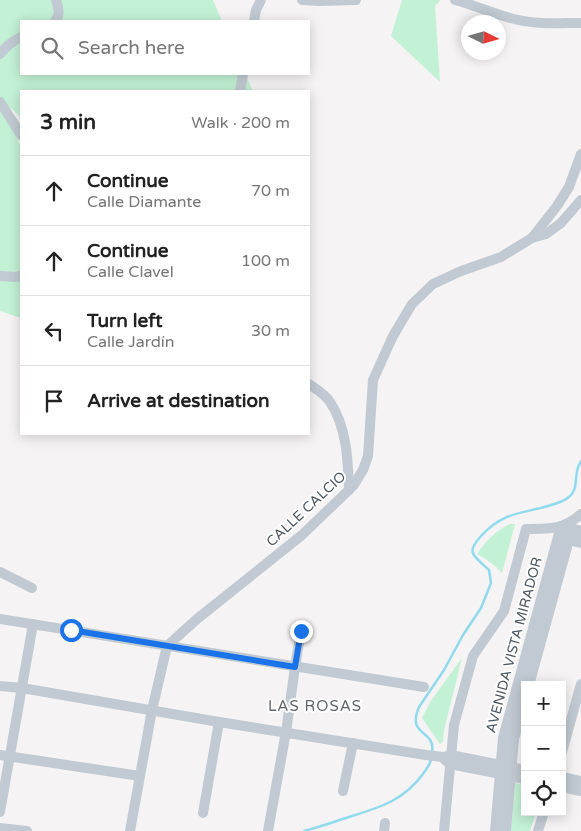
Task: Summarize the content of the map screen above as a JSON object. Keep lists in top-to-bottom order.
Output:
{
  "streets": {
    "street": ["CALLE CALCIO", "AVENIDA VISTA MIRADOR"]
  },
  "districts": ["LAS ROSAS"],
  "north": "right",
  "page": {
    "search": "Search here",
    "heading": ["3 min", "Walk · 200 m"],
    "list": [
      ["Continue", "Calle Diamante", "70 m"],
      ["Continue", "Calle Clavel", "100 m"],
      ["Turn left", "Calle Jardín", "30 m"],
      "Arrive at destination"
    ],
    "map_buttons": ["+", "−"]
  }
}
